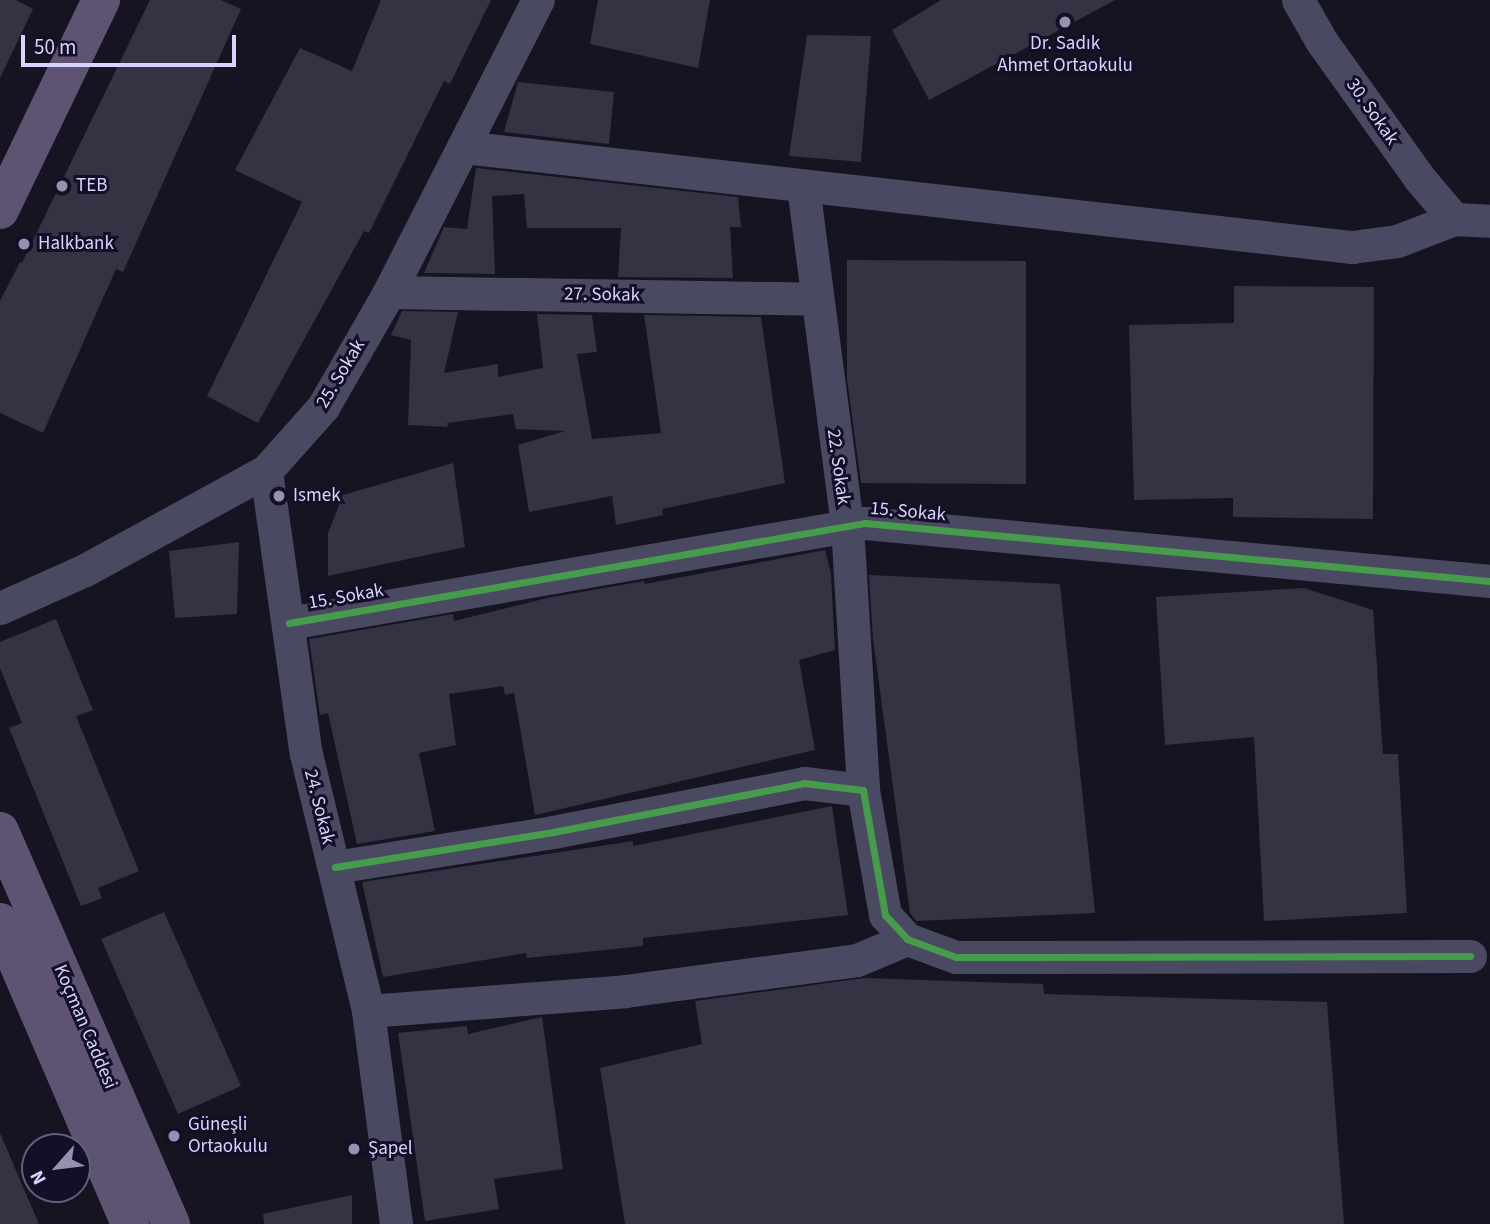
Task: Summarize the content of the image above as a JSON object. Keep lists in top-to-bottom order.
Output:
{
  "streets": {
    "main road": ["Koçman Caddesi"],
    "street": [
      "30. Sokak",
      "27. Sokak",
      "25. Sokak",
      "22. Sokak",
      "15. Sokak",
      "24. Sokak"
    ]
  },
  "crossings": [
    ["27. Sokak", "25. Sokak"],
    ["27. Sokak", "22. Sokak"],
    ["25. Sokak", "24. Sokak"],
    ["22. Sokak", "15. Sokak"],
    ["15. Sokak", "24. Sokak"]
  ],
  "places": [
    "Dr. Sadık Ahmet Ortaokulu",
    "TEB",
    "Halkbank",
    "Ismek",
    "Güneşli Ortaokulu",
    "Şapel"
  ],
  "scale_bar": "50 m",
  "north": "bottom left"
}
